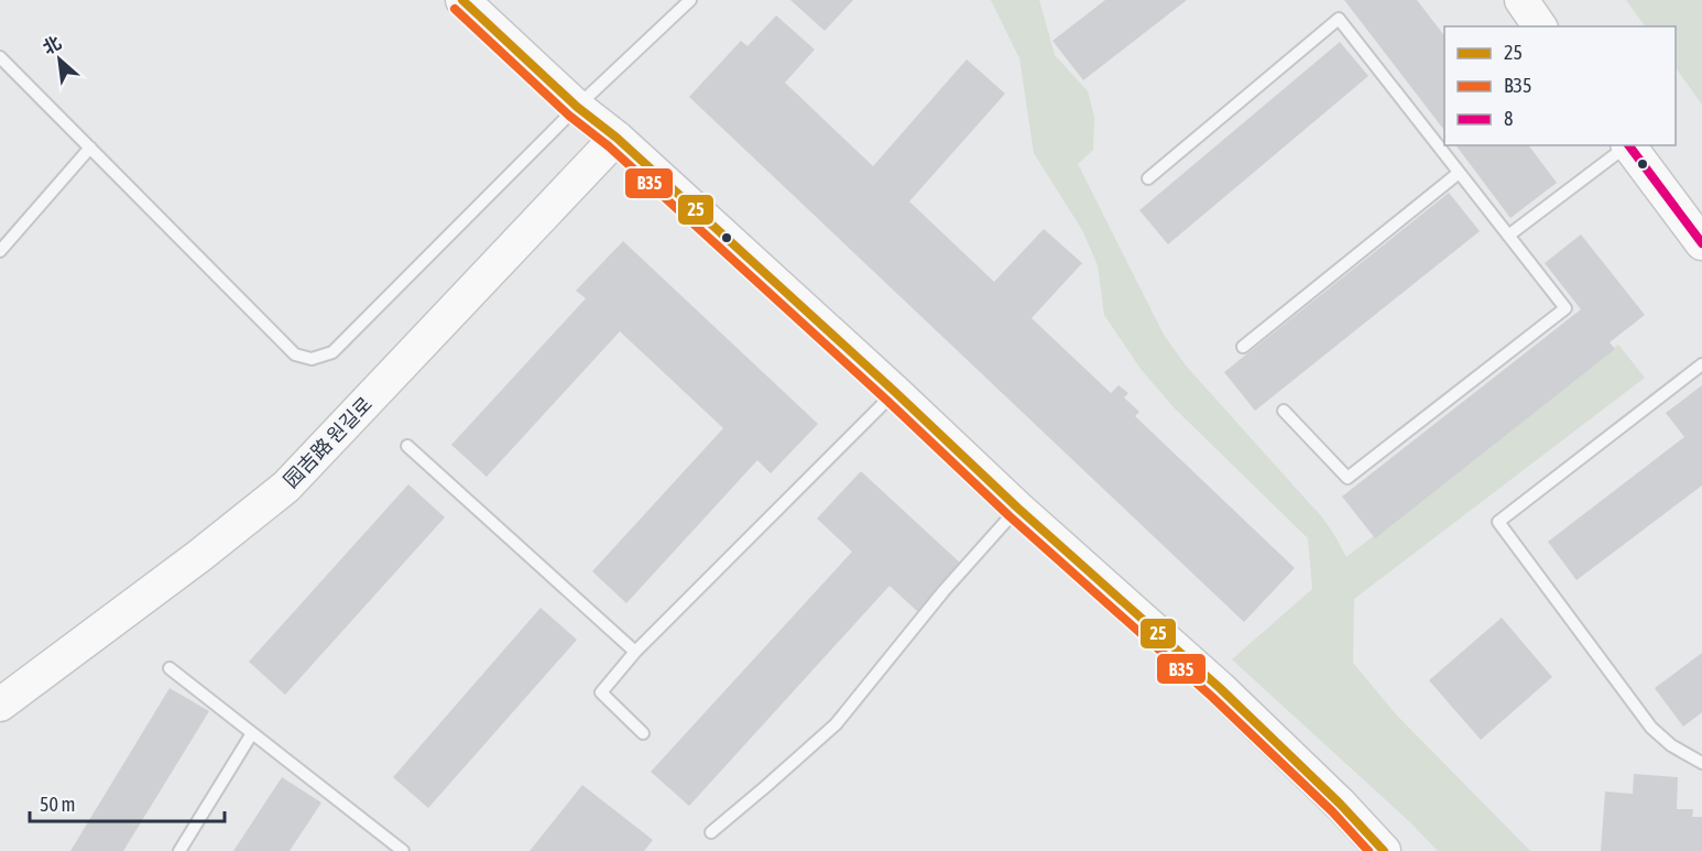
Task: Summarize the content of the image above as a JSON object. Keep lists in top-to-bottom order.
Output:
{
  "streets": {
    "main road": ["园吉路 원길로"]
  },
  "lines": ["transit line 25", "transit line B35", "transit line 8"],
  "legend": ["25", "B35", "8"],
  "scale_bar": "50 m",
  "north": "top left"
}
